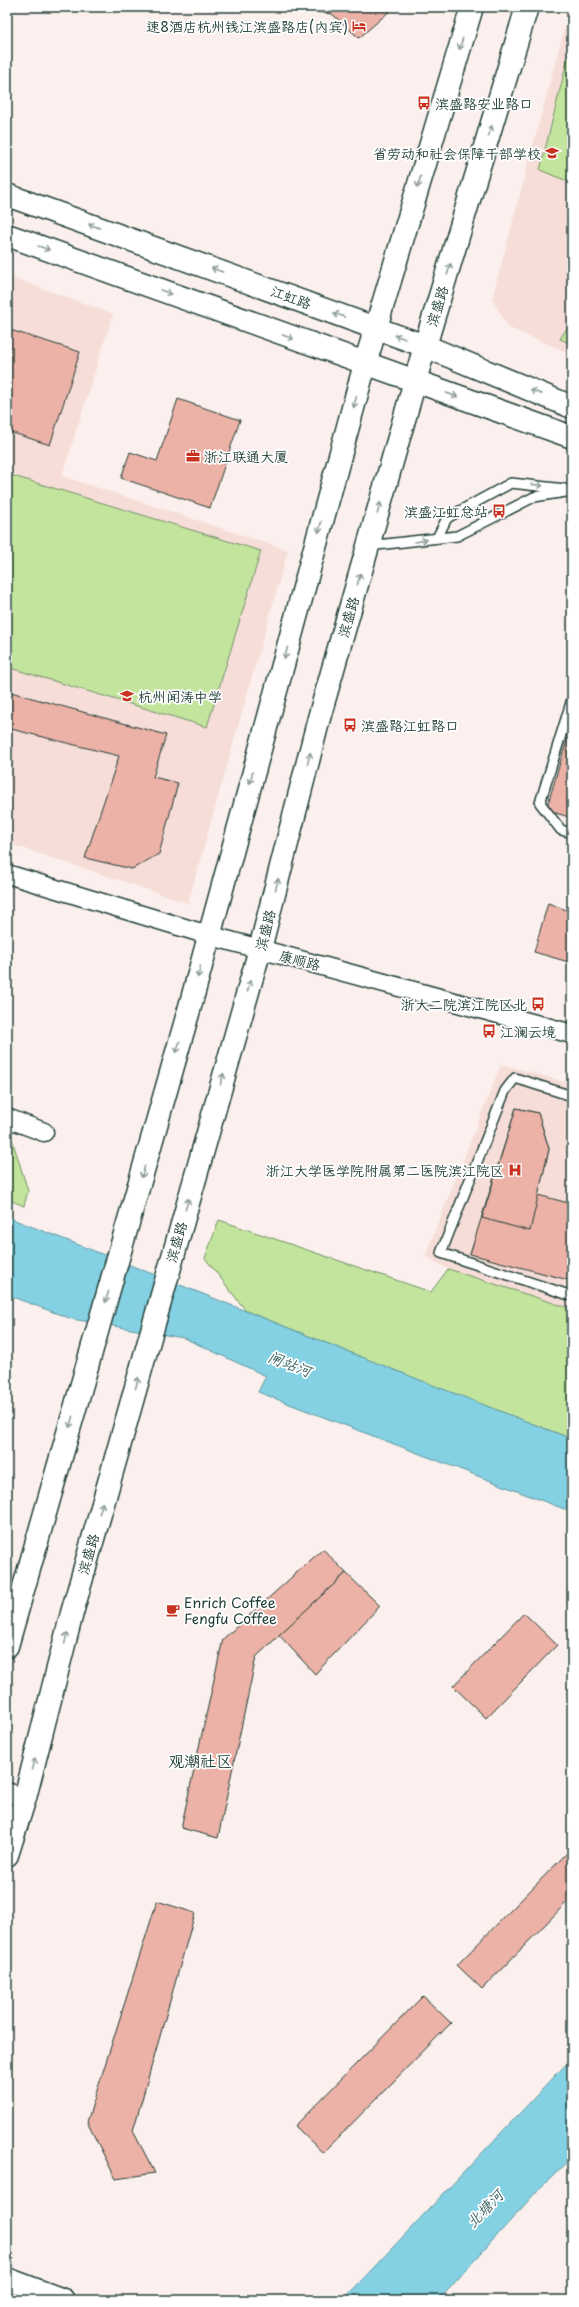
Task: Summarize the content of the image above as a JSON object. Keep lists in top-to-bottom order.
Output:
{
  "streets": {
    "main road": ["江虹路", "滨盛路"],
    "street": ["康顺路"]
  },
  "crossings": [
    ["江虹路", "滨盛路"],
    ["滨盛路", "康顺路"]
  ],
  "districts": ["观潮社区"],
  "water": ["闸站河", "北塘河"],
  "places": {
    "hotel": ["速8酒店杭州钱江滨盛路店(内宾)"],
    "bus stop": [
      "滨盛路安业路口",
      "滨盛江虹总站",
      "滨盛路江虹路口",
      "浙大二院滨江院区北",
      "江澜云境"
    ],
    "school or university": ["省劳动和社会保障干部学校", "杭州闻涛中学"],
    "office": ["浙江联通大厦"],
    "hospital": ["浙江大学医学院附属第二医院滨江院区"],
    "cafe": ["Enrich Coffee Fengfu Coffee"]
  }
}
